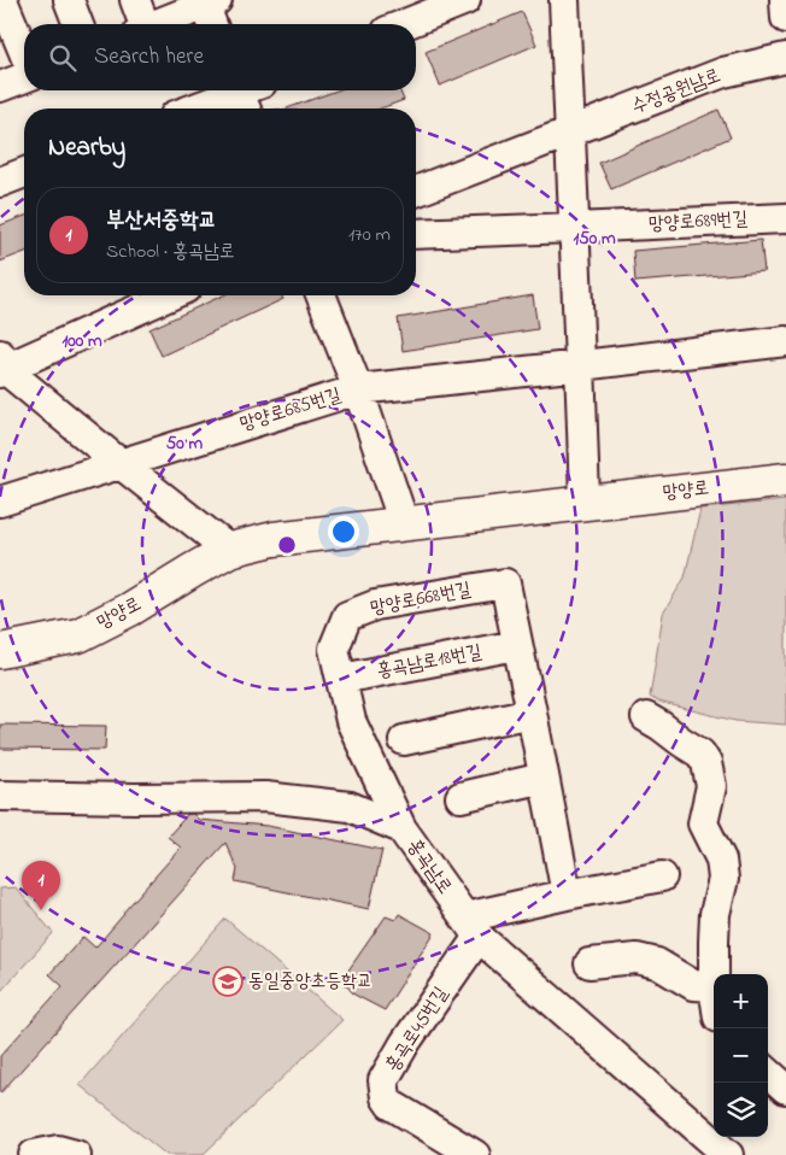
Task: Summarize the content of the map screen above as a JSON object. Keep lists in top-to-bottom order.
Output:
{
  "streets": {
    "main road": ["망양로"],
    "street": [
      "수정공원남로",
      "망양로689번길",
      "망양로685번길",
      "망양로668번길",
      "홍곡남로18번길",
      "홍곡남로",
      "홍곡로45번길"
    ]
  },
  "crossings": [
    ["망양로668번길", "홍곡남로18번길"],
    ["망양로668번길", "홍곡남로"],
    ["홍곡남로", "홍곡로45번길"]
  ],
  "places": {
    "school or university": ["동일중앙초등학교"]
  },
  "page": {
    "search": "Search here",
    "heading": "Nearby",
    "list": [
      {
        "mark": "1",
        "name": "부산서중학교",
        "note": "School · 홍곡남로",
        "value": "170 m"
      }
    ],
    "pins": "1",
    "map_buttons": ["+", "−"]
  },
  "rings": ["150 m", "100 m", "50 m"]
}
